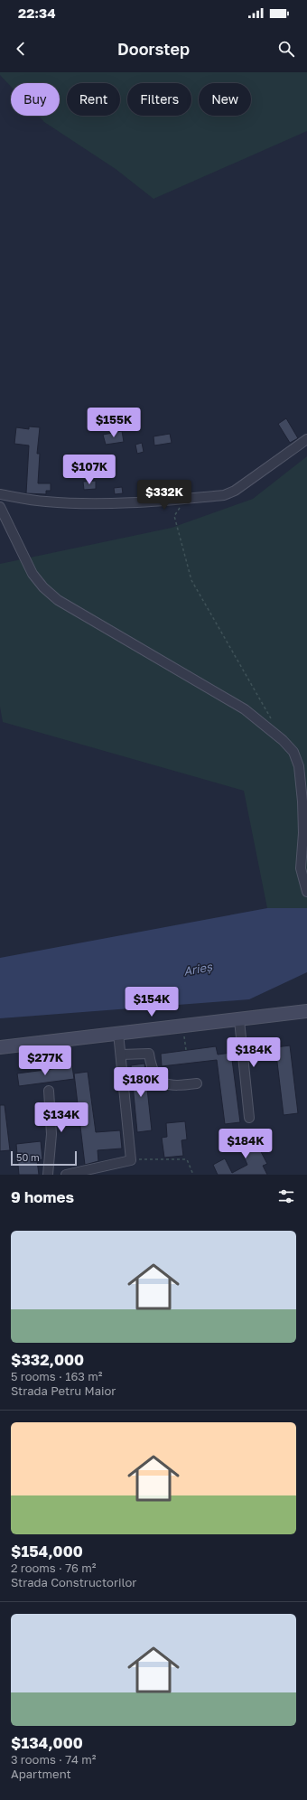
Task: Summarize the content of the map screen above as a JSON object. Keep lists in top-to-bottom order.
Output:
{
  "water": ["Arieș"],
  "scale_bar": "50 m",
  "page": {
    "status": "22:34",
    "header": "Doorstep",
    "chip": [
      "Buy",
      "Rent",
      "Filters",
      "New"
    ],
    "price": [
      "$155K",
      "$107K",
      "$332K",
      "$154K",
      "$184K",
      "$277K",
      "$180K",
      "$134K",
      "$184K"
    ],
    "scale": "50 m",
    "heading": "9 homes",
    "list": [
      {
        "name": "$332,000",
        "note": "5 rooms · 163 m² · Strada Petru Maior"
      },
      {
        "name": "$154,000",
        "note": "2 rooms · 76 m² · Strada Constructorilor"
      },
      {
        "name": "$134,000",
        "note": "3 rooms · 74 m² · Apartment"
      }
    ]
  }
}
